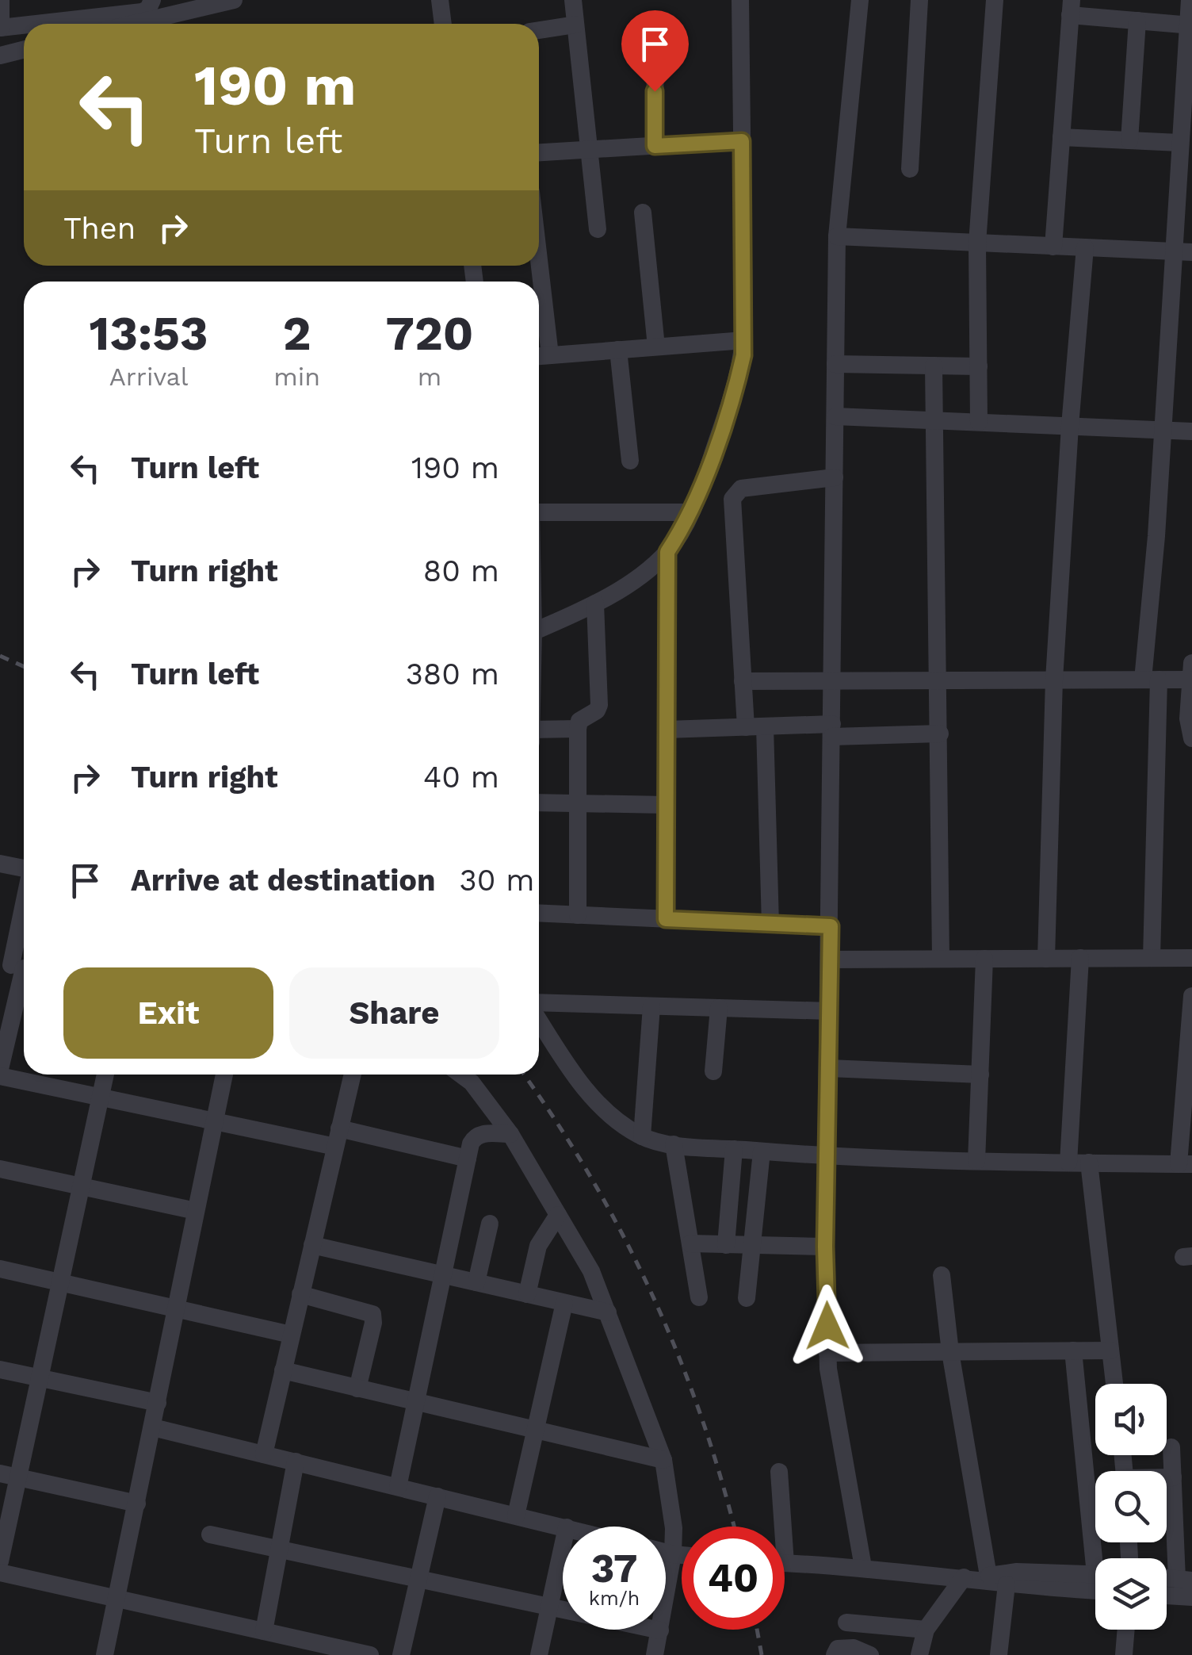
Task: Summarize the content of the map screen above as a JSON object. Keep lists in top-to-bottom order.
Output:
{
  "page": {
    "turn": ["190 m", "Turn left"],
    "then": "Then",
    "eta": [
      "13:53",
      "Arrival",
      "2",
      "min",
      "720",
      "m"
    ],
    "list": [
      {
        "name": "Turn left",
        "value": "190 m"
      },
      {
        "name": "Turn right",
        "value": "80 m"
      },
      {
        "name": "Turn left",
        "value": "380 m"
      },
      {
        "name": "Turn right",
        "value": "40 m"
      },
      {
        "name": "Arrive at destination",
        "value": "30 m"
      }
    ],
    "buttons": ["Exit", "Share"],
    "speed": "37 km/h",
    "limit": "40"
  }
}
